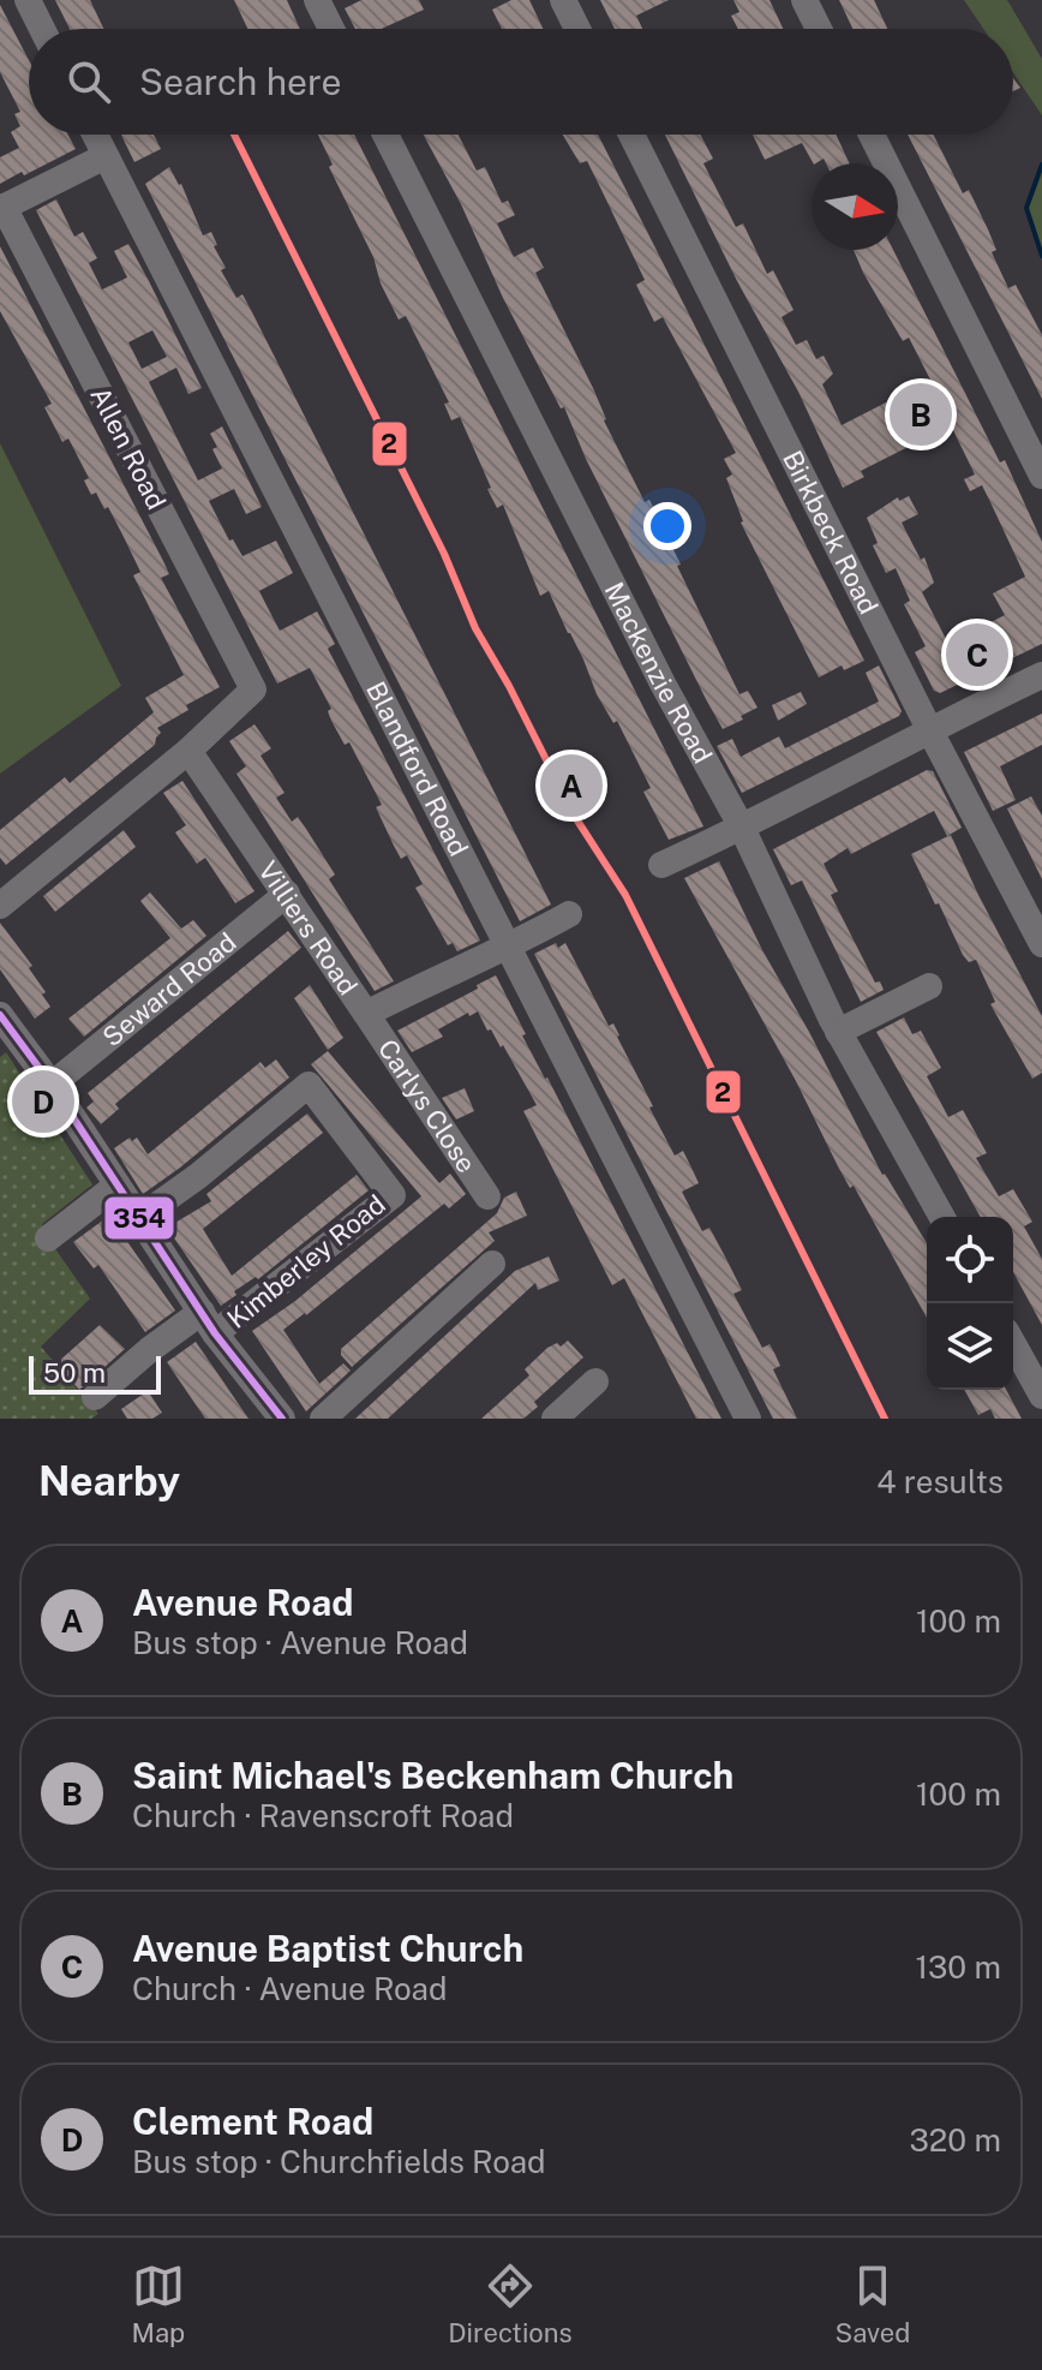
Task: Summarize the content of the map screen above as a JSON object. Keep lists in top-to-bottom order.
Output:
{
  "streets": {
    "street": [
      "Allen Road",
      "Birkbeck Road",
      "Mackenzie Road",
      "Blandford Road",
      "Villiers Road",
      "Seward Road",
      "Carlys Close",
      "Kimberley Road"
    ]
  },
  "crossings": [
    ["Allen Road", "Villiers Road"],
    ["Blandford Road", "Villiers Road"],
    ["Villiers Road", "Seward Road"],
    ["Villiers Road", "Carlys Close"]
  ],
  "lines": ["transit line 2", "transit line 354"],
  "scale_bar": "50 m",
  "north": "right",
  "page": {
    "search": "Search here",
    "pins": [
      "B",
      "C",
      "A",
      "D"
    ],
    "scale": "50 m",
    "heading": ["Nearby", "4 results"],
    "list": [
      {
        "mark": "A",
        "name": "Avenue Road",
        "note": "Bus stop · Avenue Road",
        "value": "100 m"
      },
      {
        "mark": "B",
        "name": "Saint Michael's Beckenham Church",
        "note": "Church · Ravenscroft Road",
        "value": "100 m"
      },
      {
        "mark": "C",
        "name": "Avenue Baptist Church",
        "note": "Church · Avenue Road",
        "value": "130 m"
      },
      {
        "mark": "D",
        "name": "Clement Road",
        "note": "Bus stop · Churchfields Road",
        "value": "320 m"
      }
    ],
    "nav": ["Map", "Directions", "Saved"]
  }
}
